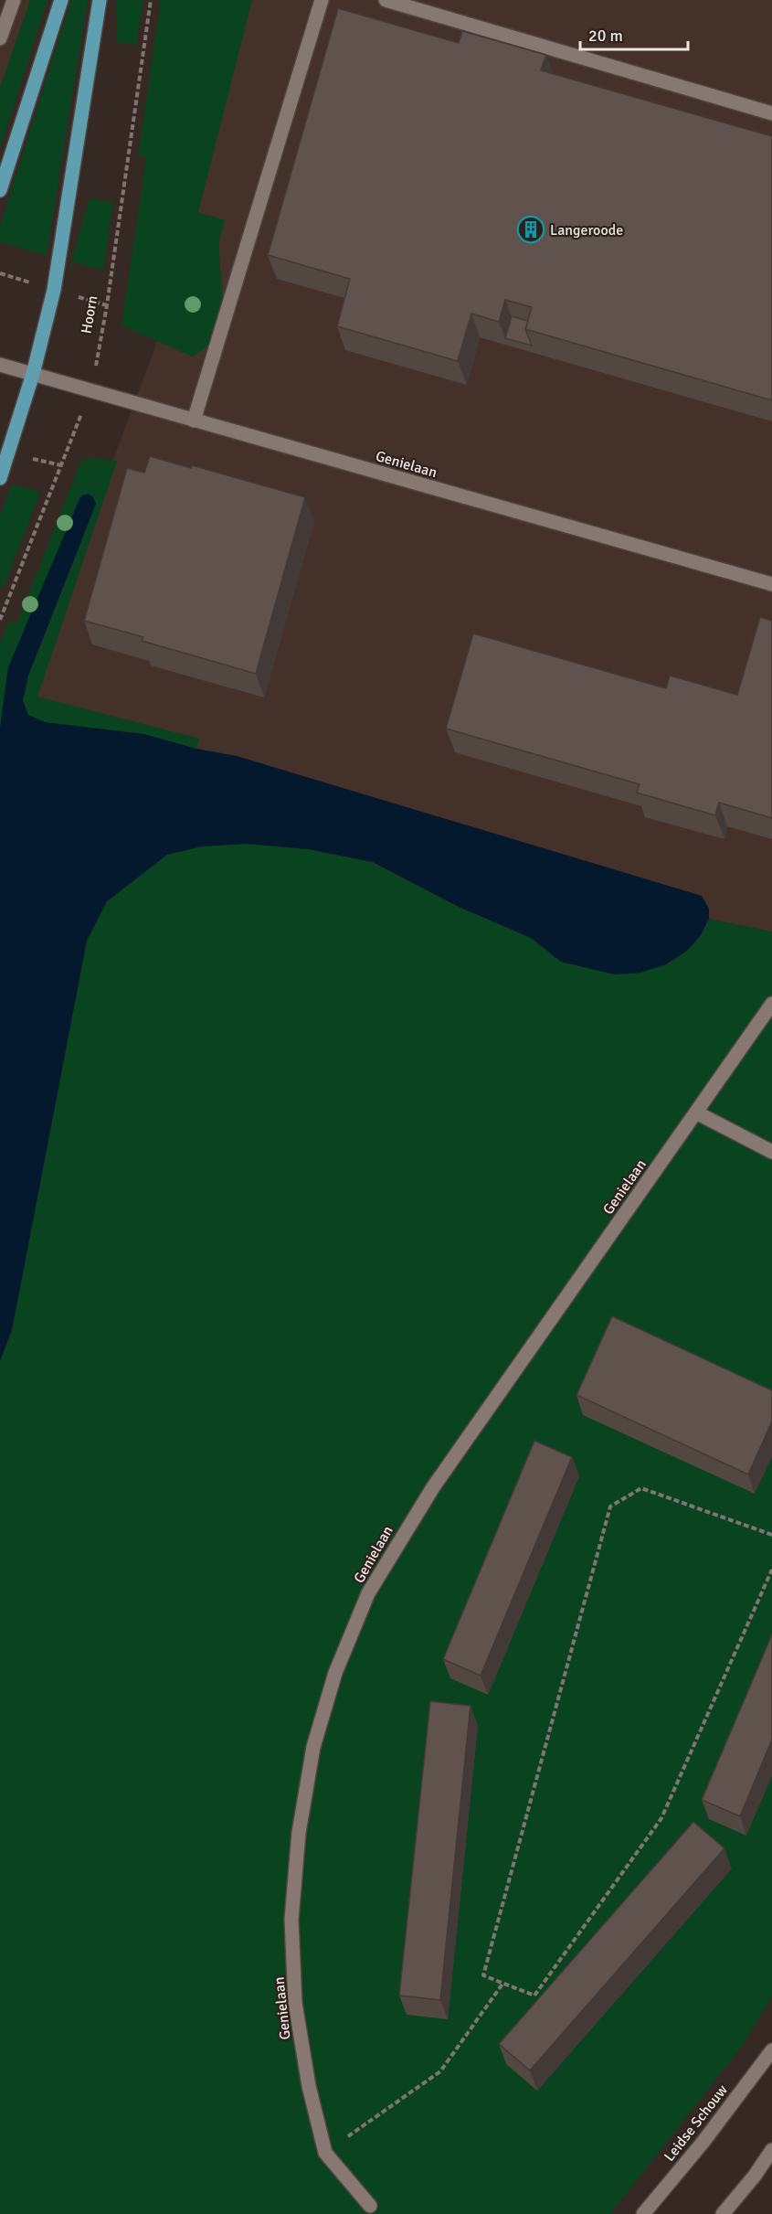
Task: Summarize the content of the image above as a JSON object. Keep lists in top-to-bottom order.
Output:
{
  "streets": {
    "street": ["Genielaan", "Leidse Schouw"],
    "path": ["Hoorn"]
  },
  "crossings": [
    ["Hoorn", "Genielaan"]
  ],
  "places": {
    "building": ["Langeroode"]
  },
  "scale_bar": "20 m"
}
